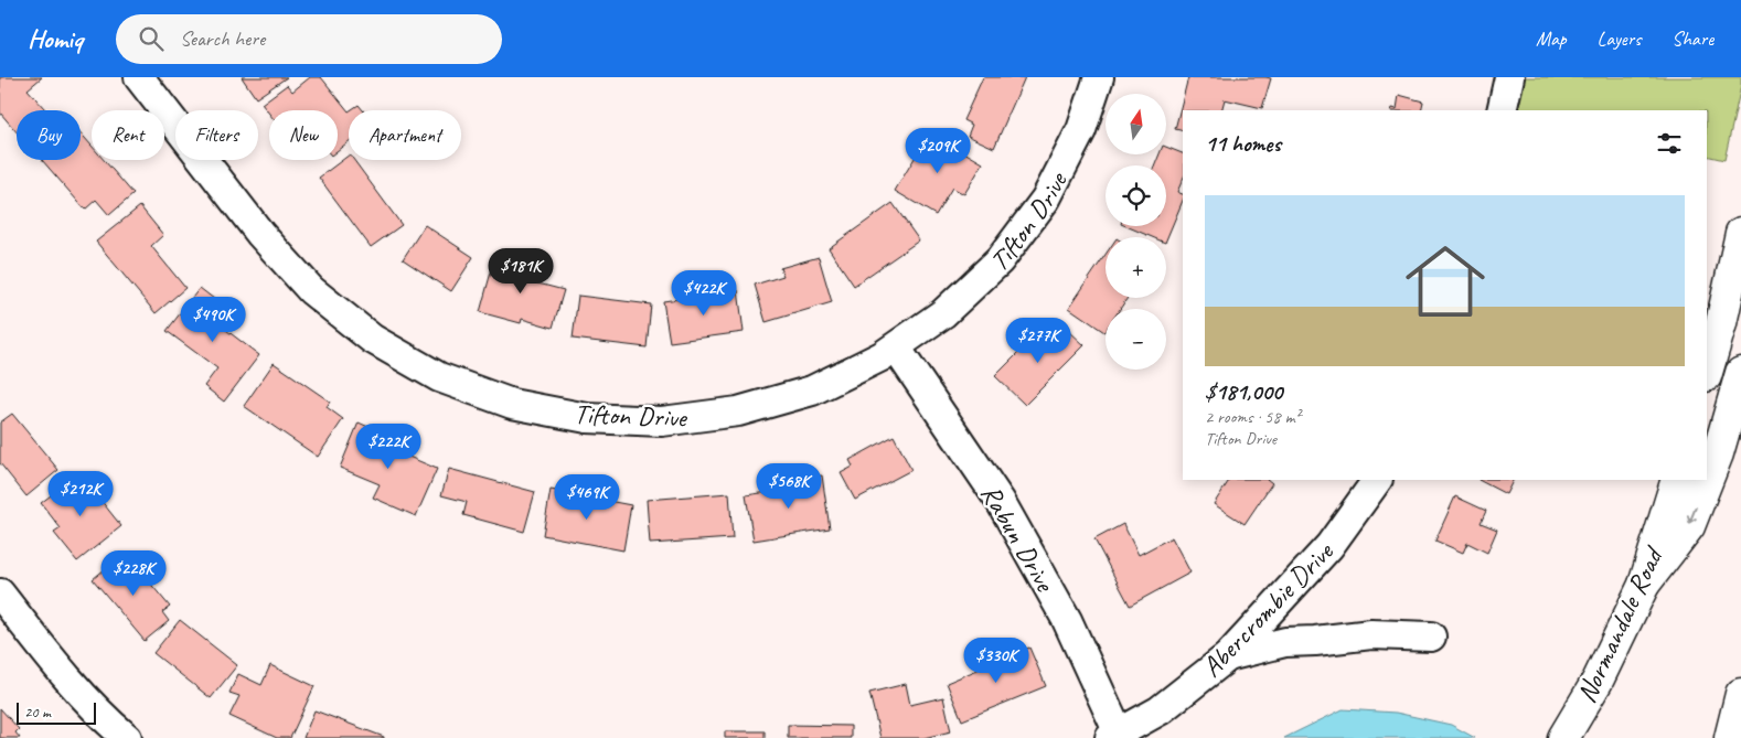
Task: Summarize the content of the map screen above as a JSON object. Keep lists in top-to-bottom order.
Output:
{
  "streets": {
    "main road": ["Normandale Road"],
    "street": ["Tifton Drive", "Rabun Drive", "Abercrombie Drive"]
  },
  "crossings": [
    ["Tifton Drive", "Rabun Drive"],
    ["Rabun Drive", "Abercrombie Drive"]
  ],
  "scale_bar": "20 m",
  "north": "top",
  "page": {
    "header": "Homiq",
    "search": "Search here",
    "nav": ["Map", "Layers", "Share"],
    "map_buttons": ["+", "−"],
    "chip": [
      "Buy",
      "Rent",
      "Filters",
      "New",
      "Apartment"
    ],
    "heading": "11 homes",
    "price": [
      "$209K",
      "$181K",
      "$422K",
      "$490K",
      "$277K",
      "$222K",
      "$568K",
      "$212K",
      "$469K",
      "$228K",
      "$330K"
    ],
    "list": [
      {
        "name": "$181,000",
        "note": "2 rooms · 58 m² · Tifton Drive"
      }
    ],
    "scale": "20 m"
  }
}
